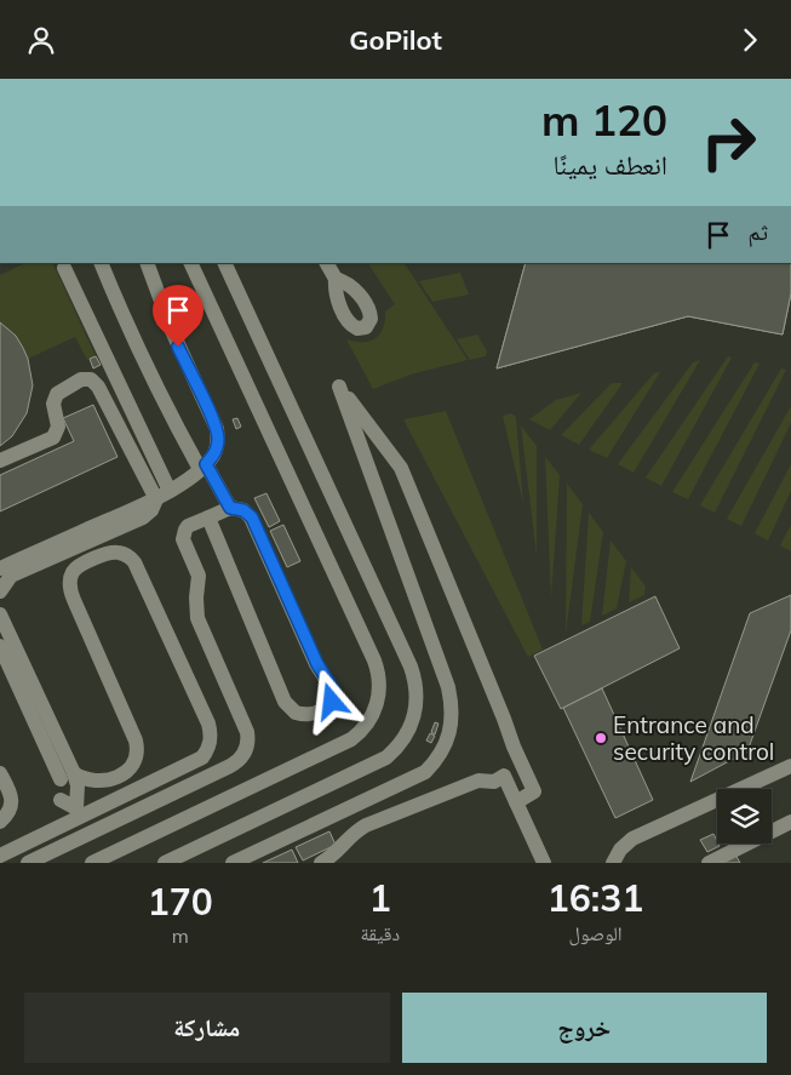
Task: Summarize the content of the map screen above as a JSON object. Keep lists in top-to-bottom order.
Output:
{
  "places": ["Entrance and security control"],
  "page": {
    "header": "GoPilot",
    "turn": ["120 m", "انعطف يمينًا"],
    "then": "ثم",
    "eta": [
      "16:31",
      "الوصول",
      "1",
      "دقيقة",
      "170",
      "m"
    ],
    "buttons": ["خروج", "مشاركة"]
  }
}
